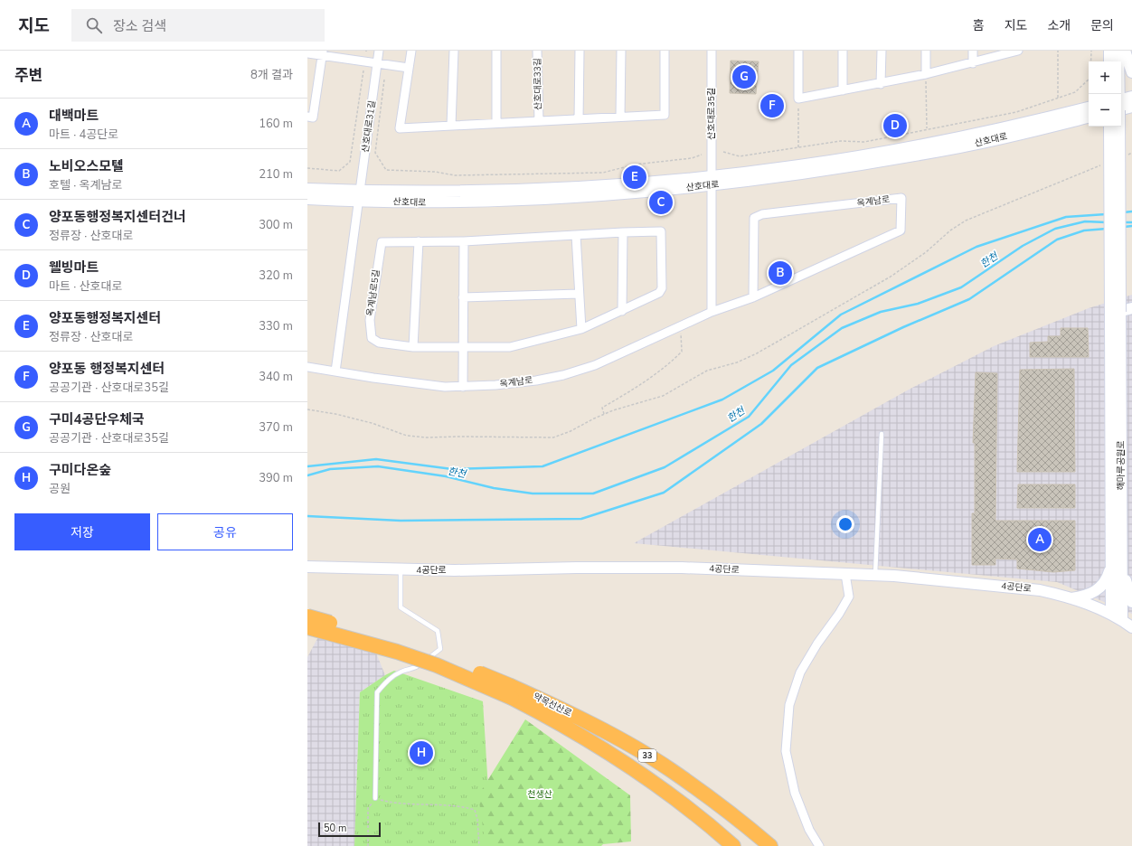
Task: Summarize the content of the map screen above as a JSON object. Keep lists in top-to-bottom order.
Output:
{
  "streets": {
    "highway": ["약목선산로", "33"],
    "street": [
      "산호대로33길",
      "산호대로35길",
      "산호대로31길",
      "산호대로",
      "옥계남로",
      "옥계남로5길",
      "해마루공원로",
      "4공단로"
    ]
  },
  "crossings": [
    ["산호대로35길", "산호대로"],
    ["산호대로31길", "산호대로"],
    ["산호대로31길", "옥계남로"],
    ["해마루공원로", "4공단로"]
  ],
  "water": ["한천"],
  "parks": ["천생산"],
  "scale_bar": "50 m",
  "page": {
    "header": "지도",
    "search": "장소 검색",
    "nav": [
      "홈",
      "지도",
      "소개",
      "문의"
    ],
    "heading": ["주변", "8개 결과"],
    "map_buttons": ["+", "−"],
    "pins": [
      "G",
      "F",
      "D",
      "E",
      "C",
      "B",
      "A",
      "H"
    ],
    "list": [
      {
        "mark": "A",
        "name": "대백마트",
        "note": "마트 · 4공단로",
        "value": "160 m"
      },
      {
        "mark": "B",
        "name": "노비오스모텔",
        "note": "호텔 · 옥계남로",
        "value": "210 m"
      },
      {
        "mark": "C",
        "name": "양포동행정복지센터건너",
        "note": "정류장 · 산호대로",
        "value": "300 m"
      },
      {
        "mark": "D",
        "name": "웰빙마트",
        "note": "마트 · 산호대로",
        "value": "320 m"
      },
      {
        "mark": "E",
        "name": "양포동행정복지센터",
        "note": "정류장 · 산호대로",
        "value": "330 m"
      },
      {
        "mark": "F",
        "name": "양포동 행정복지센터",
        "note": "공공기관 · 산호대로35길",
        "value": "340 m"
      },
      {
        "mark": "G",
        "name": "구미4공단우체국",
        "note": "공공기관 · 산호대로35길",
        "value": "370 m"
      },
      {
        "mark": "H",
        "name": "구미다온숲",
        "note": "공원",
        "value": "390 m"
      }
    ],
    "buttons": ["저장", "공유"],
    "scale": "50 m"
  }
}
